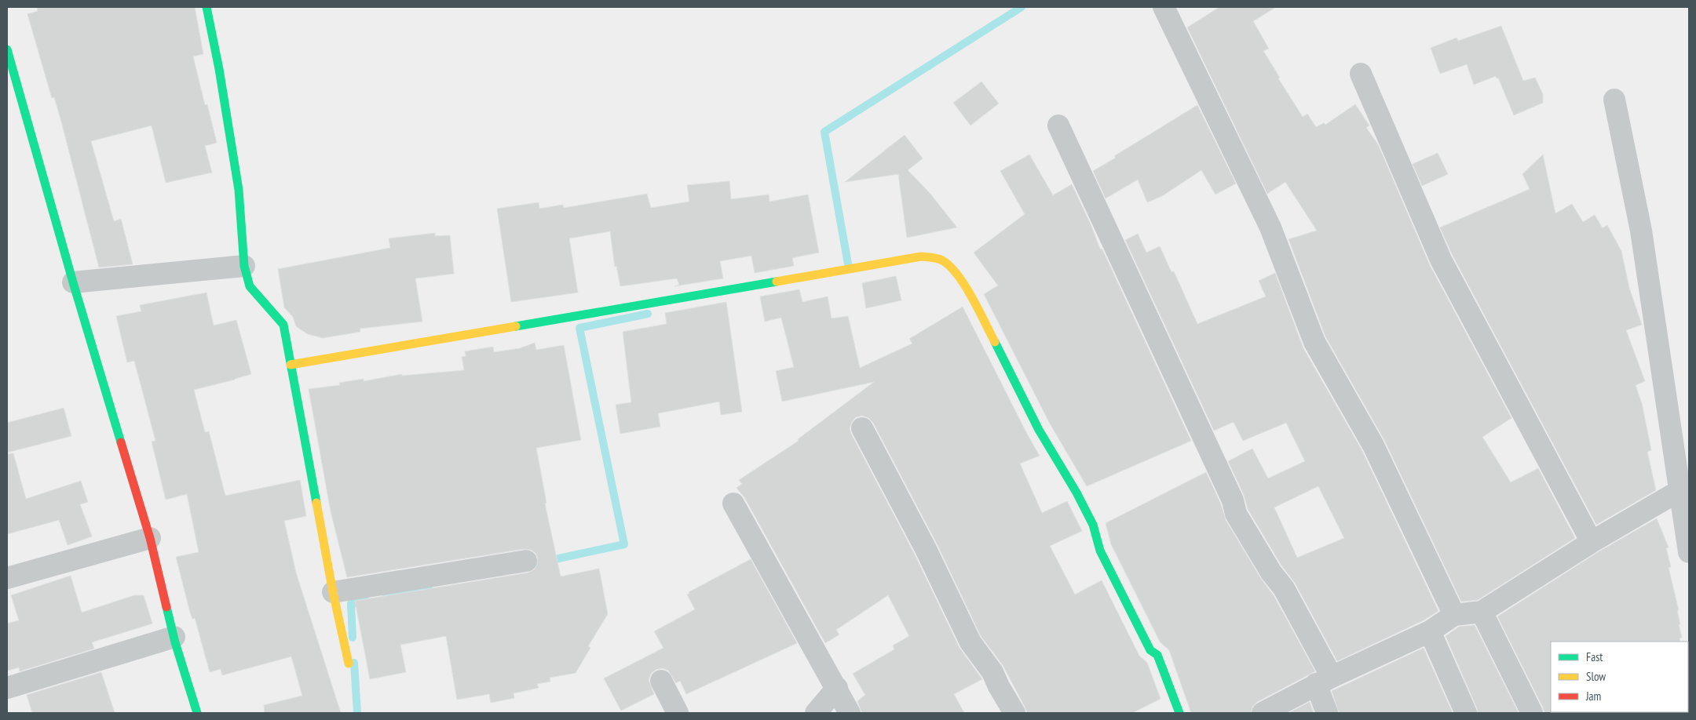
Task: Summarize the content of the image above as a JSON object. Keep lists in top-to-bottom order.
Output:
{
  "legend": ["Fast", "Slow", "Jam"]
}
